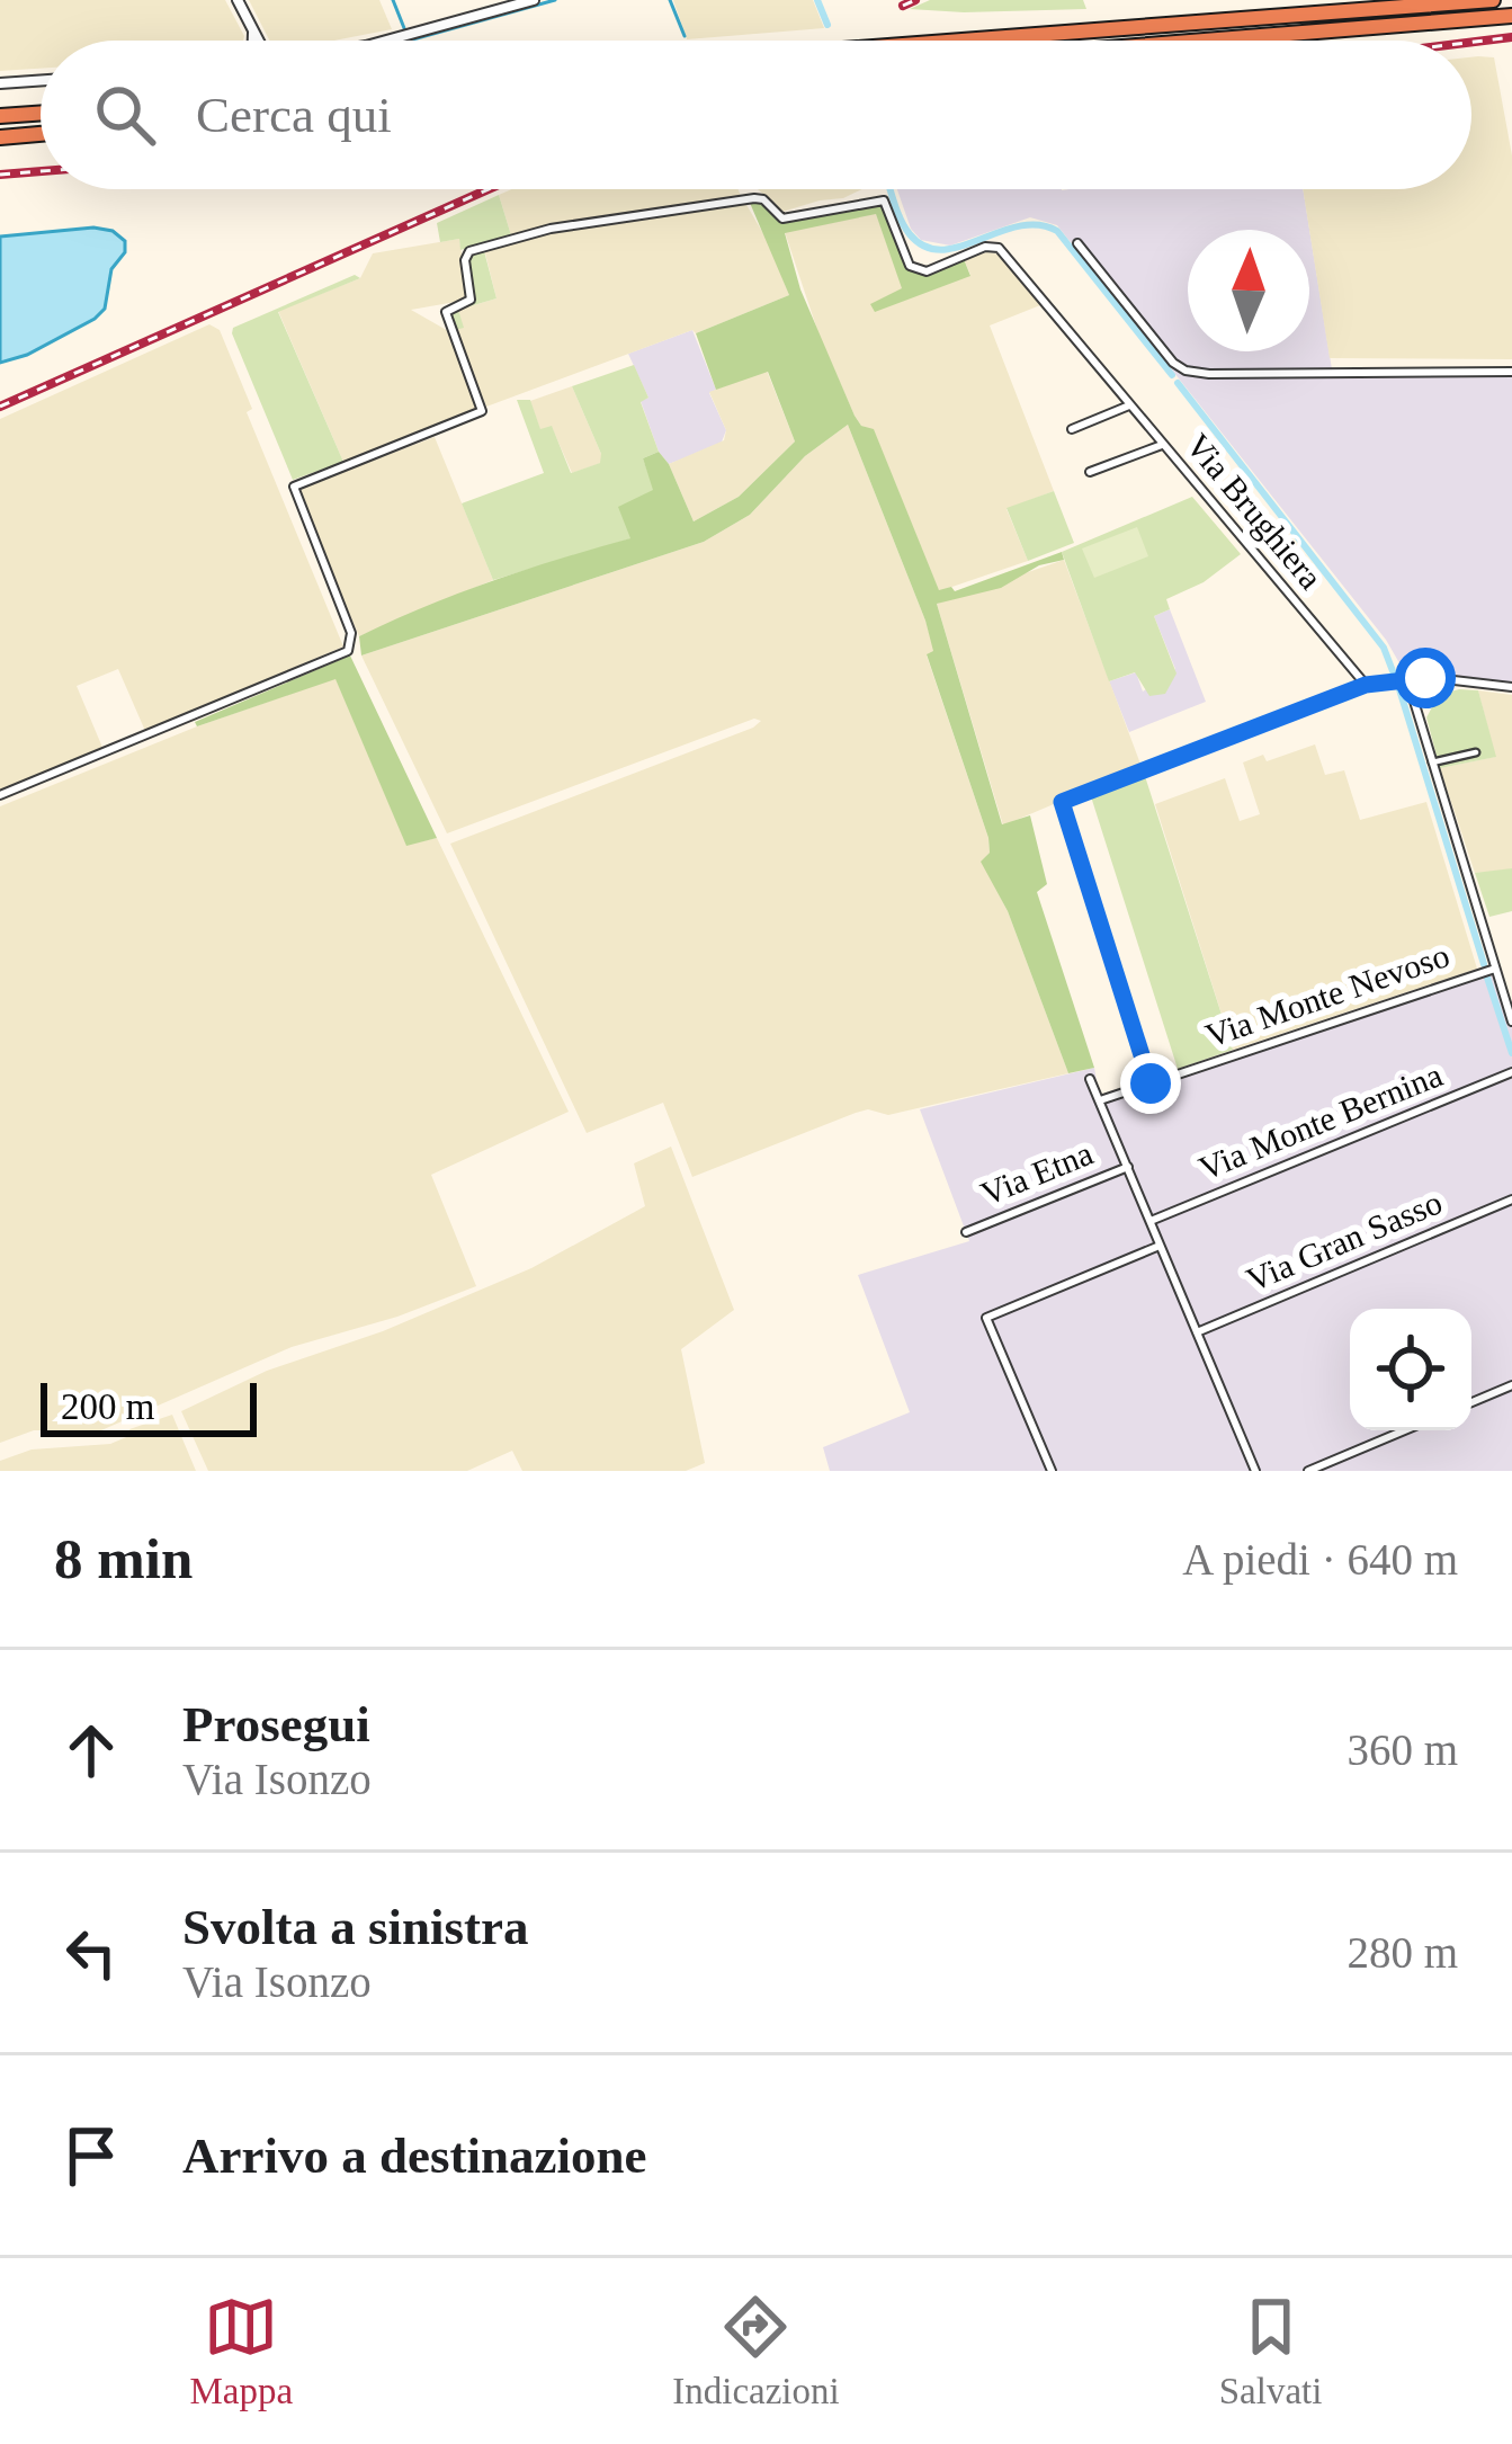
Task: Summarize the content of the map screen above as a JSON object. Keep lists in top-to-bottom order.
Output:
{
  "streets": {
    "street": [
      "Via Brughiera",
      "Via Monte Nevoso",
      "Via Monte Bernina",
      "Via Etna",
      "Via Gran Sasso"
    ]
  },
  "scale_bar": "200 m",
  "north": "top",
  "page": {
    "search": "Cerca qui",
    "scale": "200 m",
    "heading": ["8 min", "A piedi · 640 m"],
    "list": [
      ["Prosegui", "Via Isonzo", "360 m"],
      ["Svolta a sinistra", "Via Isonzo", "280 m"],
      "Arrivo a destinazione"
    ],
    "nav": ["Mappa", "Indicazioni", "Salvati"]
  }
}
